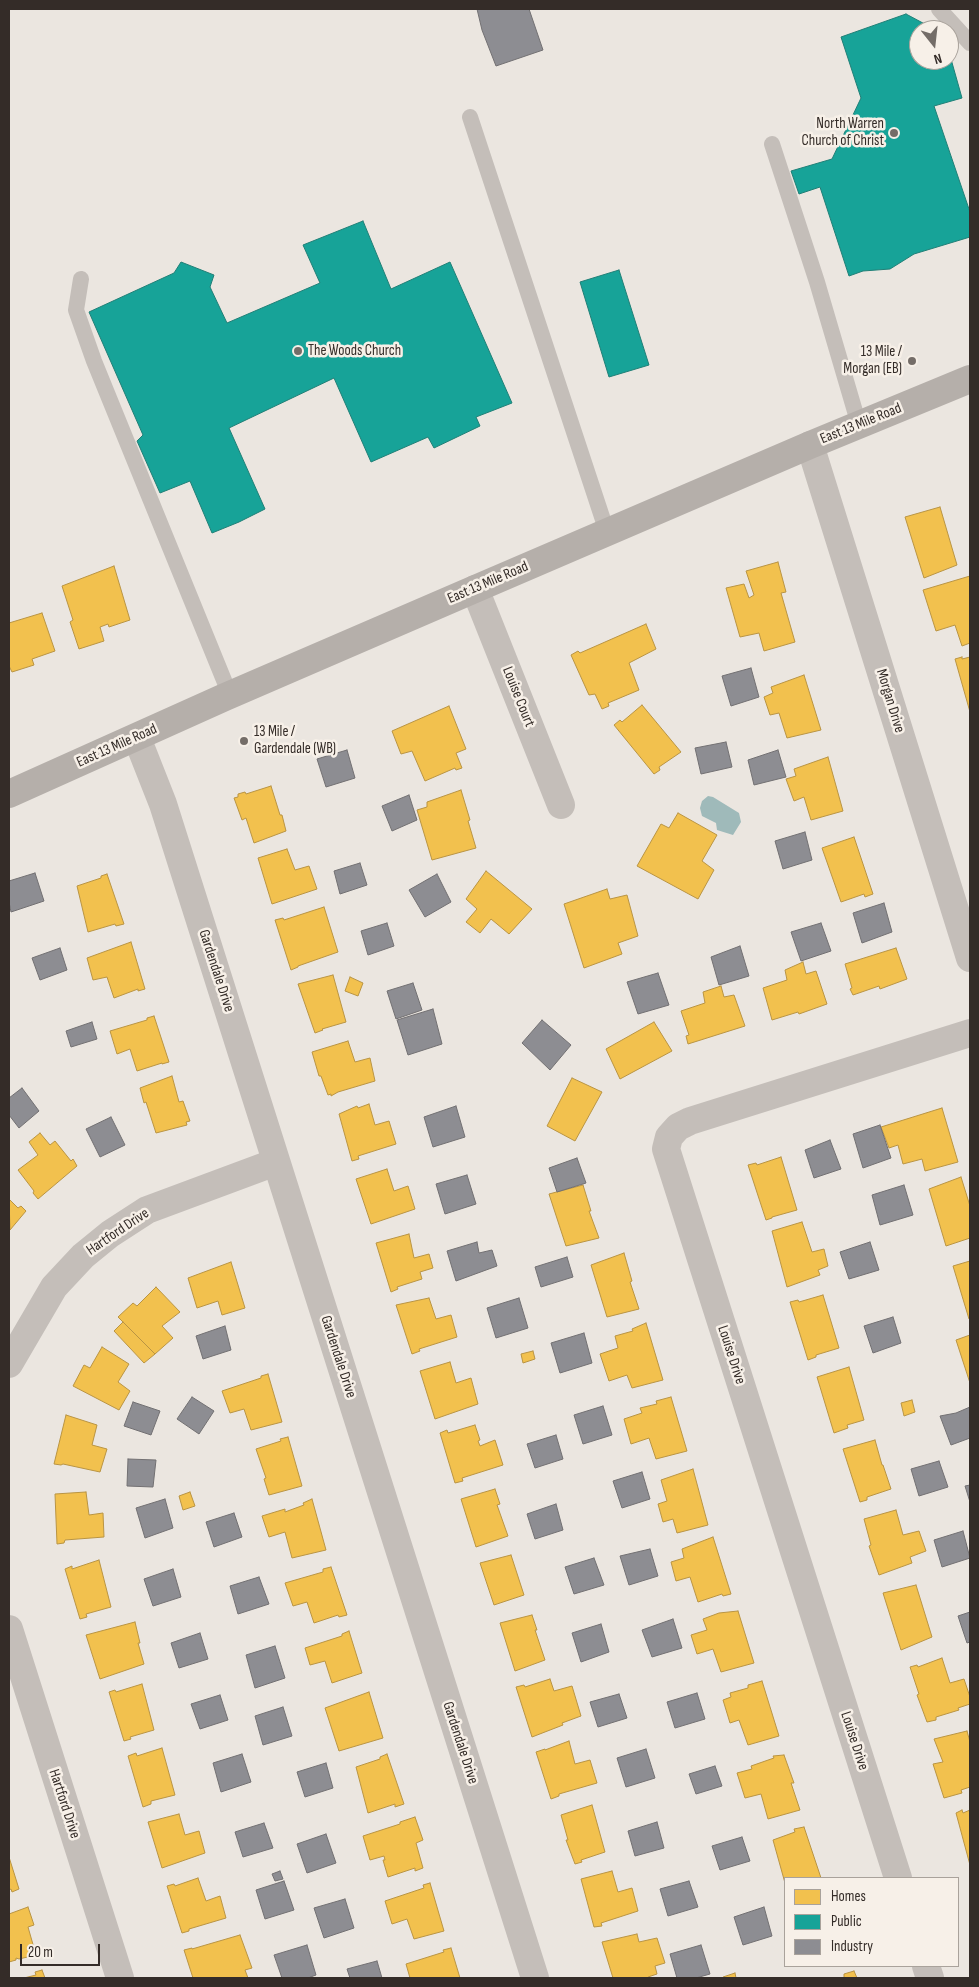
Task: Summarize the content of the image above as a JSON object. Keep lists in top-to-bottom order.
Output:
{
  "streets": {
    "main road": ["East 13 Mile Road"],
    "street": [
      "Louise Court",
      "Morgan Drive",
      "Gardendale Drive",
      "Hartford Drive",
      "Louise Drive"
    ]
  },
  "crossings": [
    ["East 13 Mile Road", "Louise Court"],
    ["East 13 Mile Road", "Morgan Drive"],
    ["East 13 Mile Road", "Gardendale Drive"],
    ["Gardendale Drive", "Hartford Drive"]
  ],
  "places": [
    "North Warren Church of Christ",
    "The Woods Church",
    "13 Mile / Morgan (EB)",
    "13 Mile / Gardendale (WB)"
  ],
  "legend": ["Homes", "Public", "Industry"],
  "scale_bar": "20 m",
  "north": "bottom"
}
